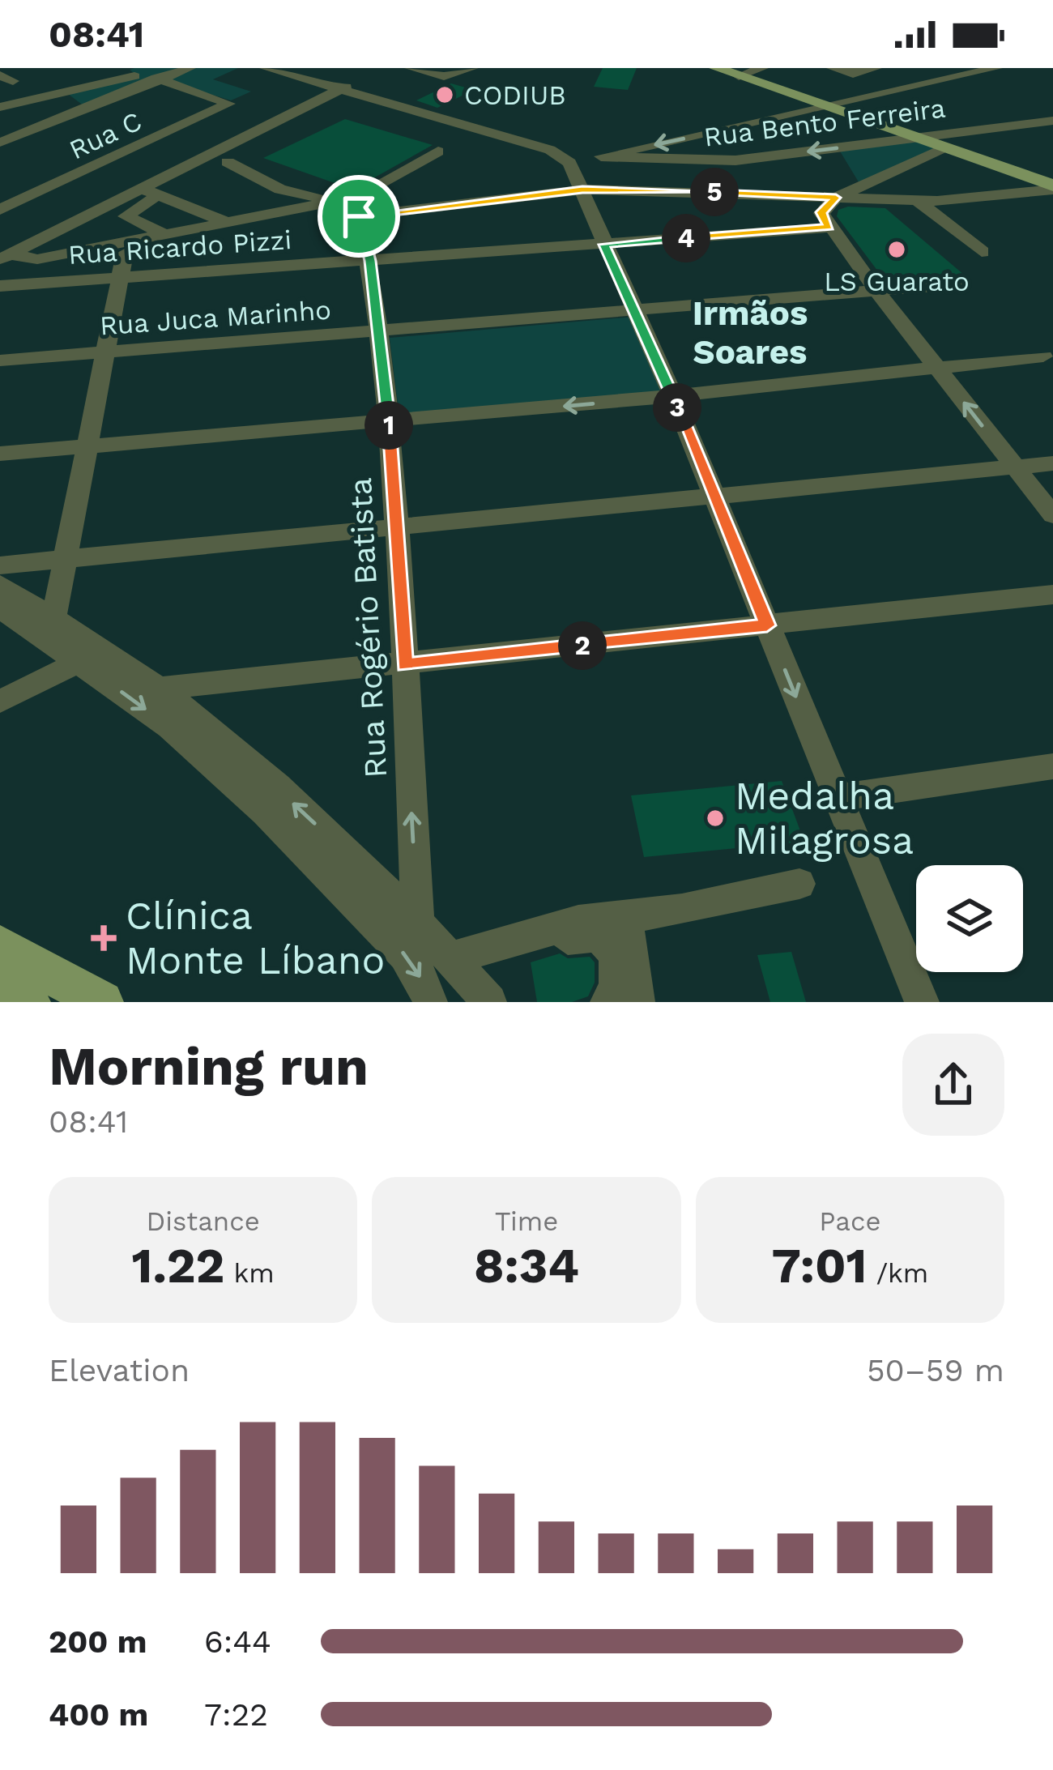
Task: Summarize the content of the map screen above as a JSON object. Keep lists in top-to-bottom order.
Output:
{
  "streets": {
    "street": [
      "Rua Bento Ferreira",
      "Rua C",
      "Rua Ricardo Pizzi",
      "Rua Juca Marinho",
      "Rua Rogério Batista"
    ]
  },
  "crossings": [
    ["Rua Bento Ferreira", "Rua Ricardo Pizzi"],
    ["Rua Ricardo Pizzi", "Rua Rogério Batista"],
    ["Rua Juca Marinho", "Rua Rogério Batista"]
  ],
  "one_way": ["Rua Rogério Batista"],
  "districts": ["Irmãos Soares"],
  "places": {
    "other": ["CODIUB", "LS Guarato", "Medalha Milagrosa"],
    "health": ["Clínica Monte Líbano"]
  },
  "page": {
    "status": "08:41",
    "pins": [
      "5",
      "4",
      "3",
      "1",
      "2"
    ],
    "heading": ["Morning run", "08:41"],
    "stats": [
      ["Distance", "1.22 km"],
      ["Time", "8:34"],
      ["Pace", "7:01 /km"]
    ],
    "chart": ["Elevation", "50–59 m"],
    "list": [
      {
        "name": "200 m",
        "note": "6:44"
      },
      {
        "name": "400 m",
        "note": "7:22"
      }
    ]
  }
}
